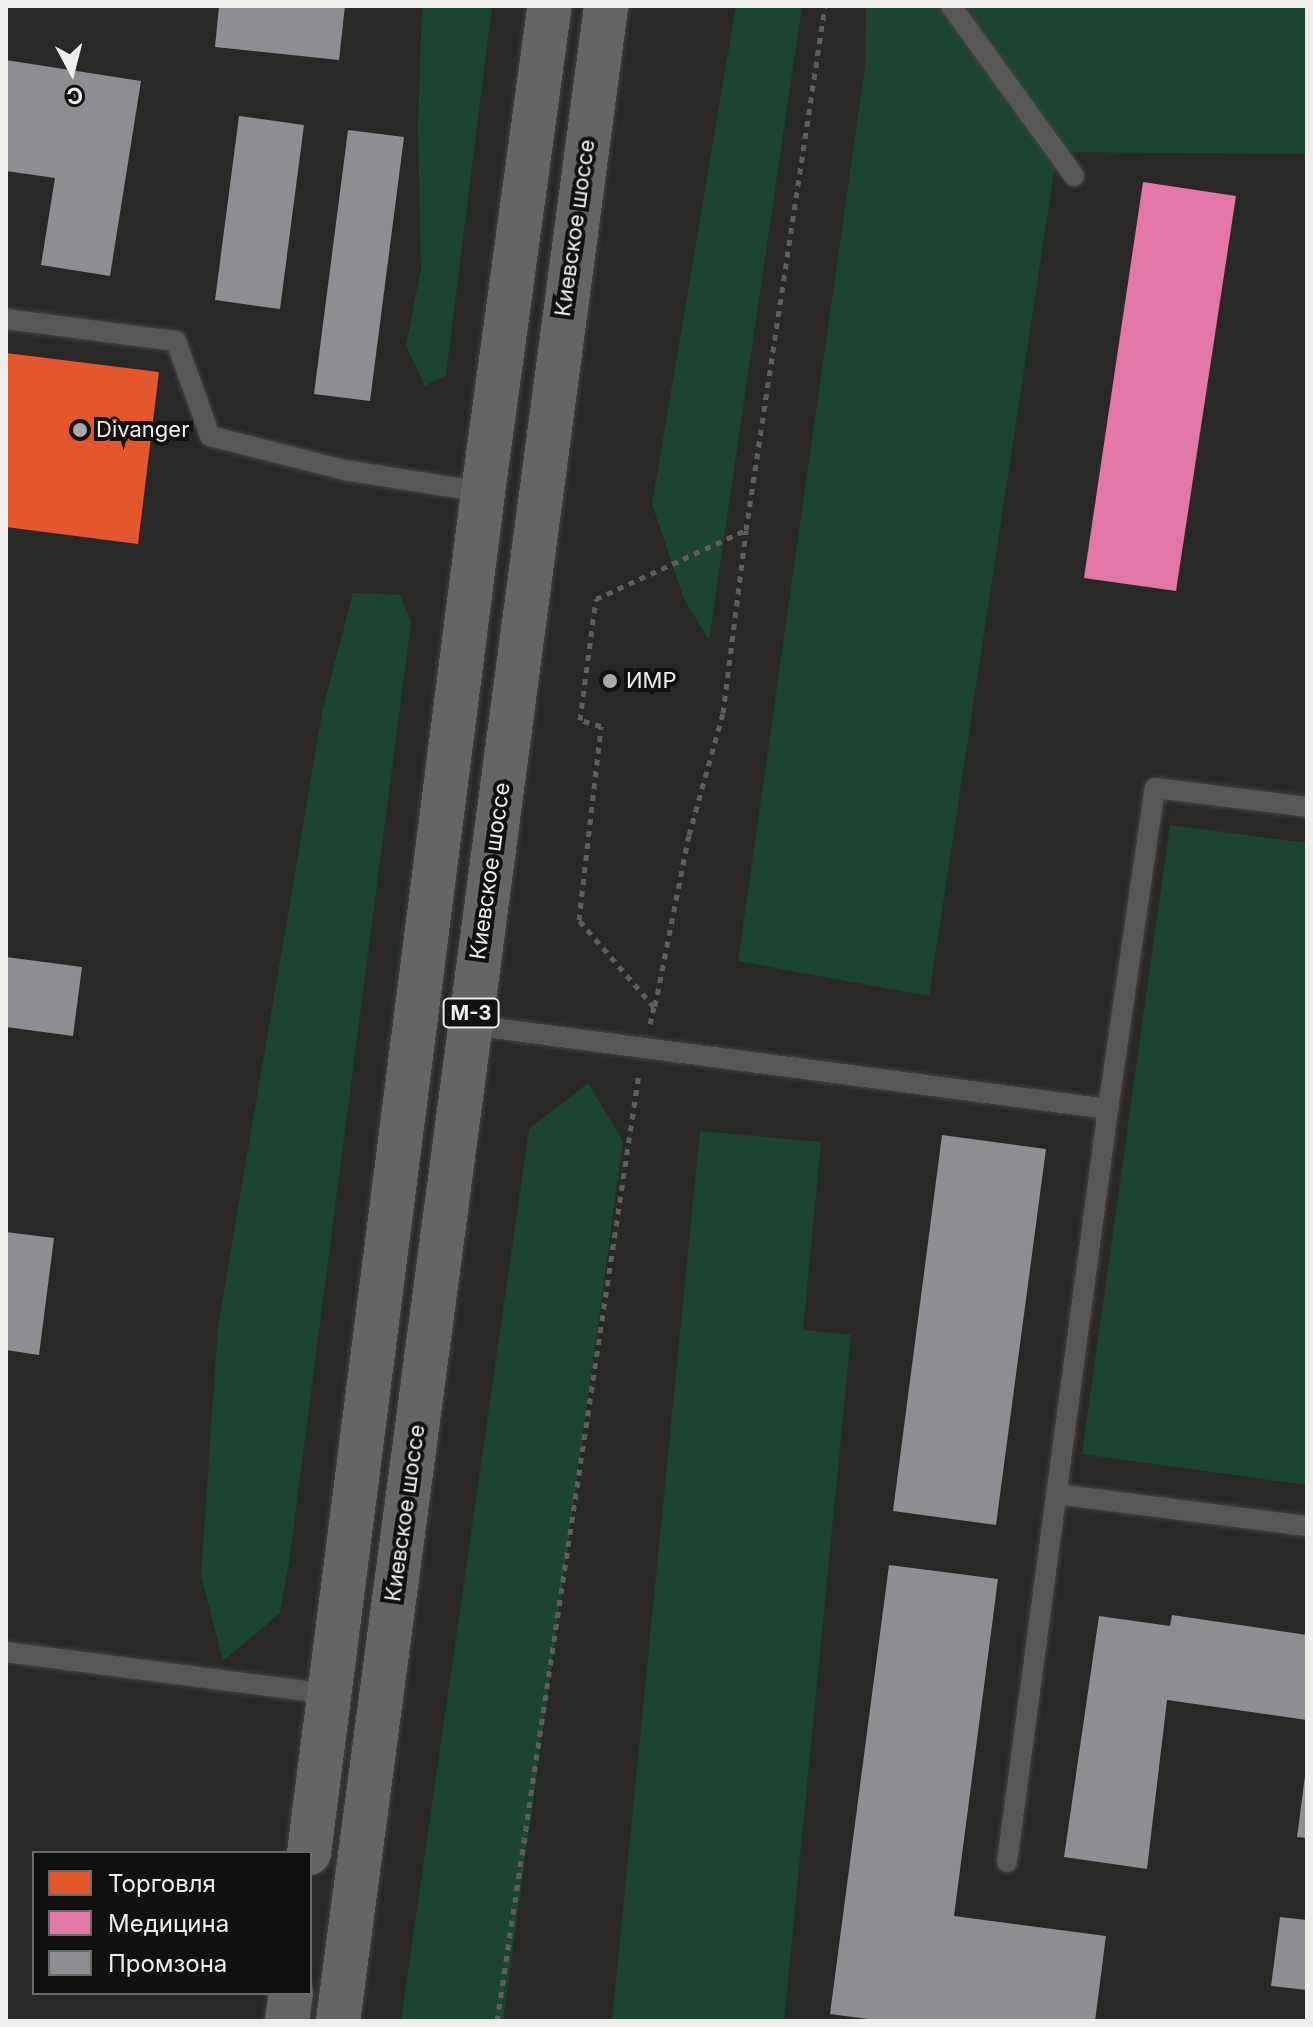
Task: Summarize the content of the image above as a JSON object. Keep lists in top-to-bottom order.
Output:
{
  "streets": {
    "highway": ["Киевское шоссе", "М-3"]
  },
  "places": ["Divanger", "ИМР"],
  "legend": ["Торговля", "Медицина", "Промзона"],
  "north": "bottom"
}
